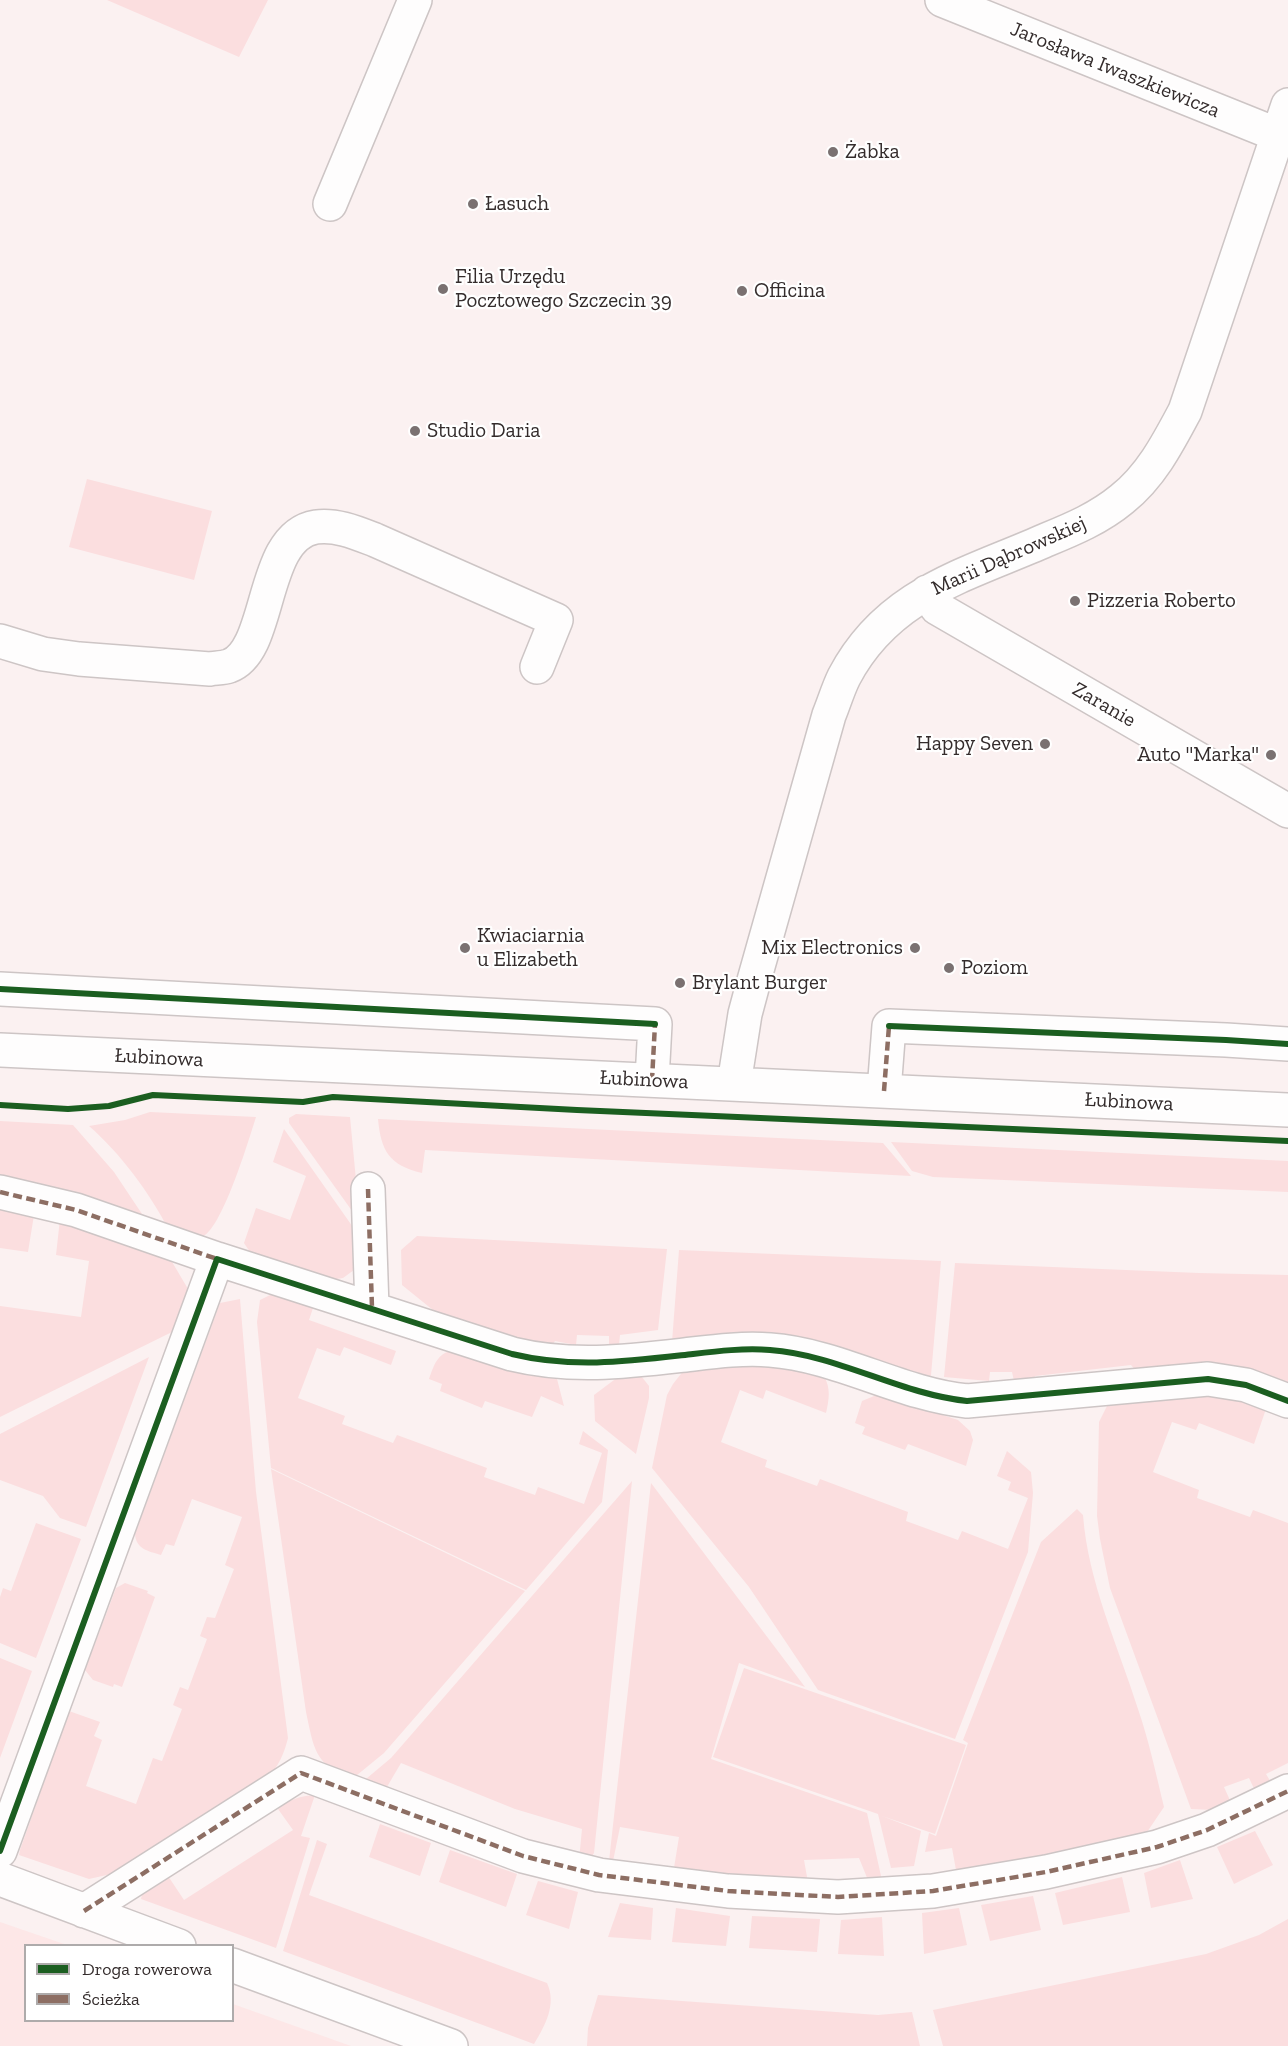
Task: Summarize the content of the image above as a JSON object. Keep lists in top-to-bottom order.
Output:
{
  "streets": {
    "street": [
      "Jarosława Iwaszkiewicza",
      "Marii Dąbrowskiej",
      "Zaranie",
      "Łubinowa"
    ]
  },
  "crossings": [
    ["Jarosława Iwaszkiewicza", "Marii Dąbrowskiej"],
    ["Marii Dąbrowskiej", "Zaranie"],
    ["Marii Dąbrowskiej", "Łubinowa"]
  ],
  "places": [
    "Żabka",
    "Łasuch",
    "Filia Urzędu Pocztowego Szczecin 39",
    "Officina",
    "Studio Daria",
    "Pizzeria Roberto",
    "Happy Seven",
    "Auto \"Marka\"",
    "Kwiaciarnia u Elizabeth",
    "Mix Electronics",
    "Poziom",
    "Brylant Burger"
  ],
  "legend": ["Droga rowerowa", "Ścieżka"]
}
